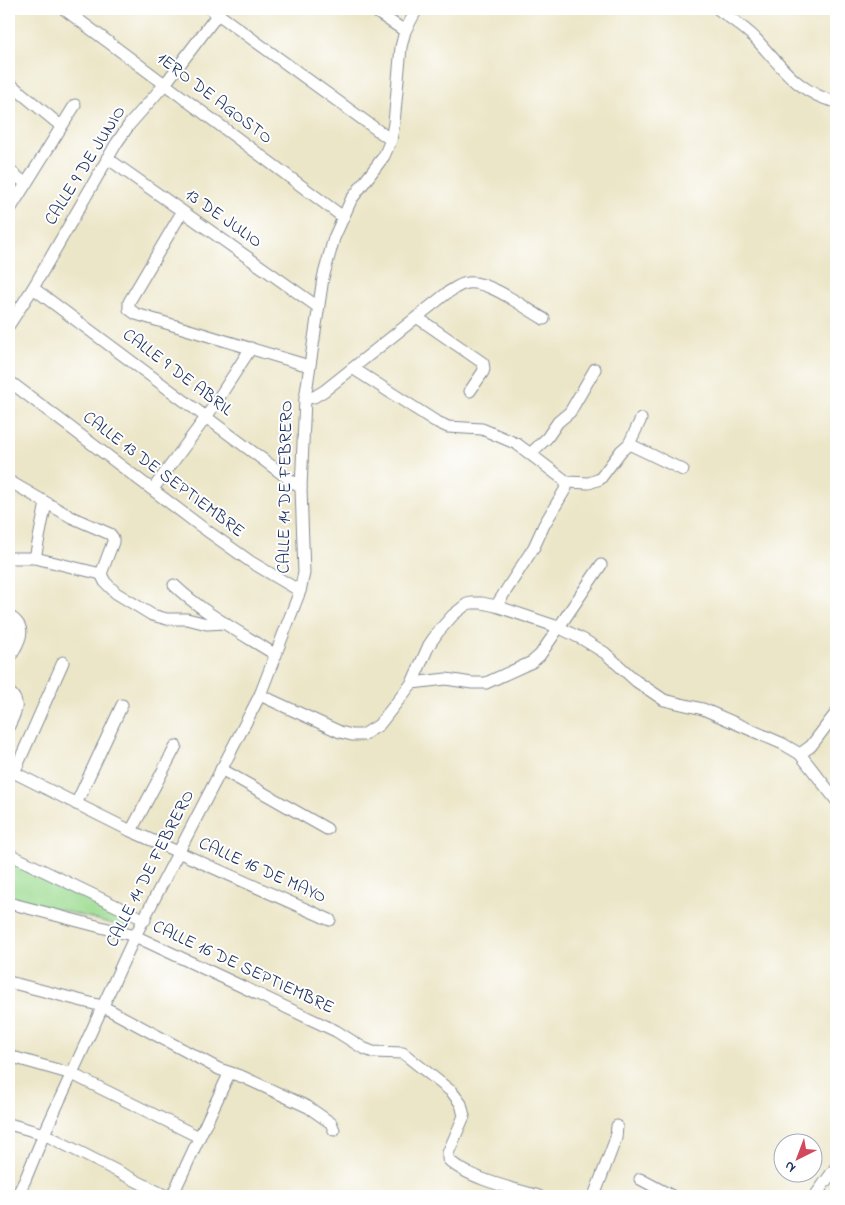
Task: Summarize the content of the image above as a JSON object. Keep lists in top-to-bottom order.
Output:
{
  "streets": {
    "street": [
      "1ERO DE AGOSTO",
      "CALLE 9 DE JUNIO",
      "13 DE JULIO",
      "CALLE 9 DE ABRIL",
      "CALLE 13 DE SEPTIEMBRE",
      "CALLE 14 DE FEBRERO",
      "CALLE 16 DE MAYO",
      "CALLE 16 DE SEPTIEMBRE"
    ]
  },
  "crossings": [
    ["1ERO DE AGOSTO", "CALLE 9 DE JUNIO"],
    ["1ERO DE AGOSTO", "CALLE 14 DE FEBRERO"],
    ["CALLE 9 DE JUNIO", "13 DE JULIO"],
    ["CALLE 9 DE JUNIO", "CALLE 9 DE ABRIL"],
    ["13 DE JULIO", "CALLE 14 DE FEBRERO"],
    ["CALLE 9 DE ABRIL", "CALLE 14 DE FEBRERO"],
    ["CALLE 13 DE SEPTIEMBRE", "CALLE 14 DE FEBRERO"],
    ["CALLE 14 DE FEBRERO", "CALLE 16 DE MAYO"],
    ["CALLE 14 DE FEBRERO", "CALLE 16 DE SEPTIEMBRE"]
  ],
  "north": "bottom left"
}
